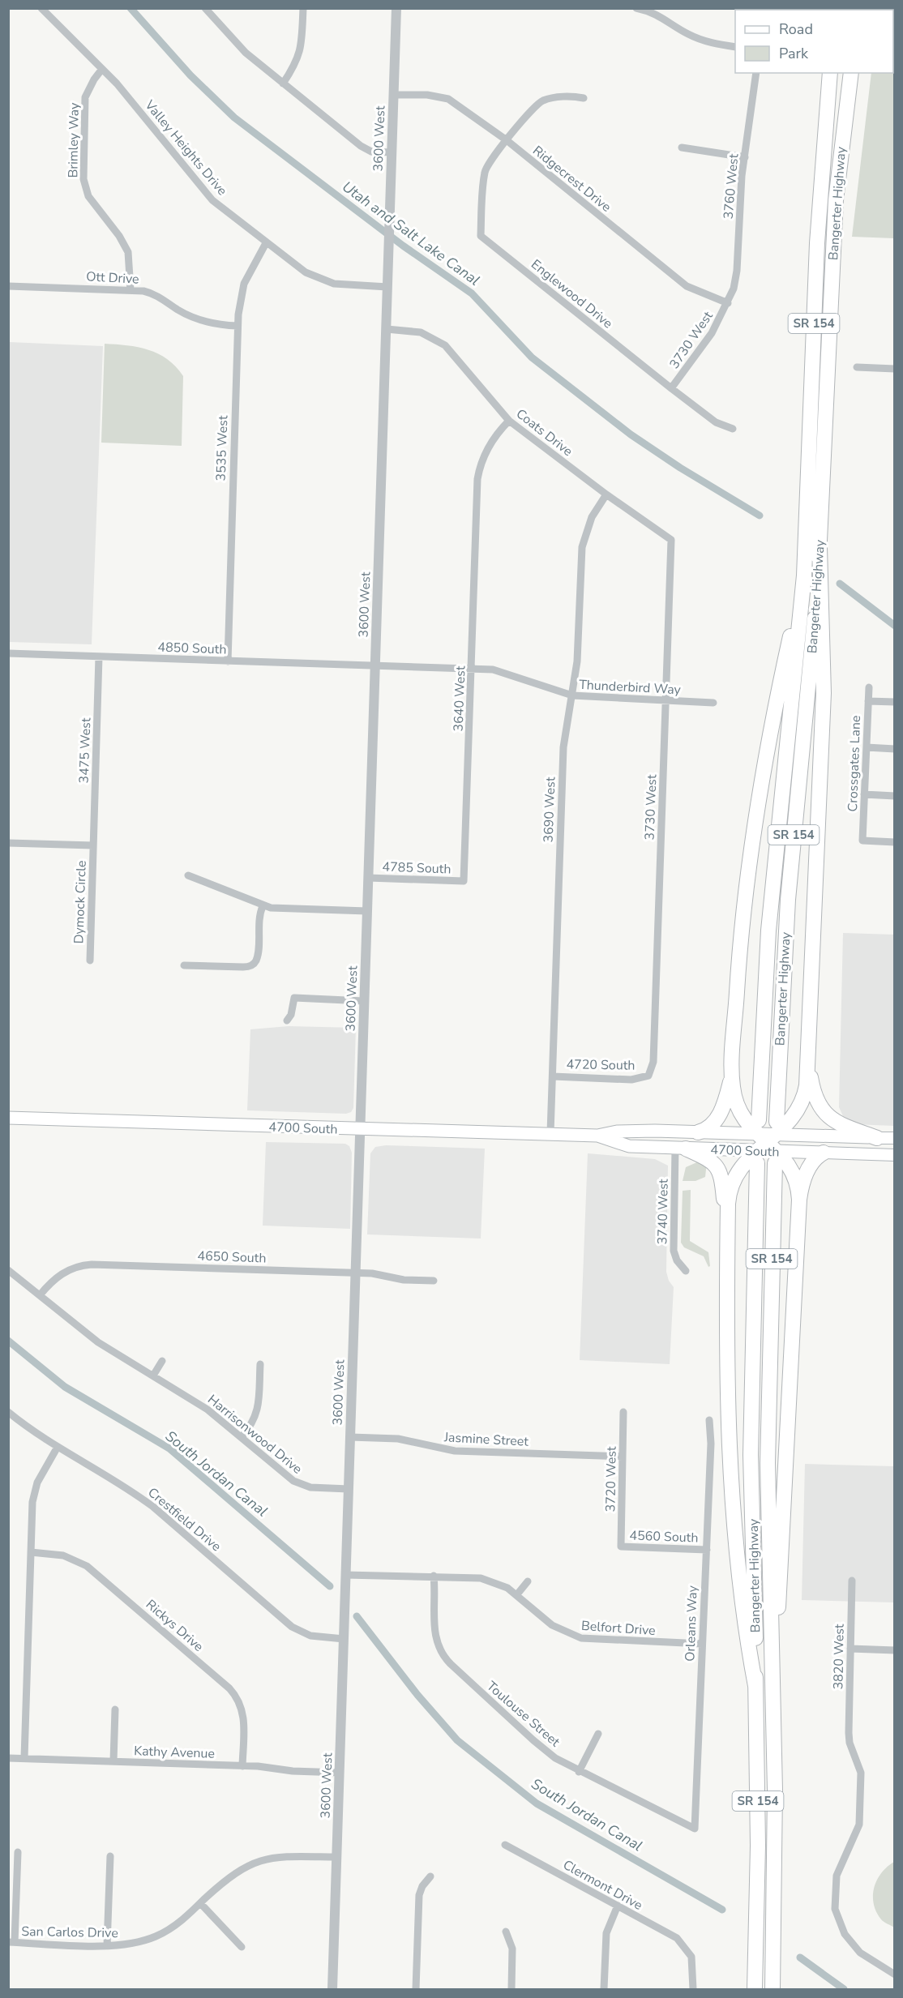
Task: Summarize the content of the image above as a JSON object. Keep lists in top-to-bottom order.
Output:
{
  "streets": {
    "highway": ["Bangerter Highway", "SR 154"],
    "main road": ["4700 South"],
    "street": [
      "3600 West",
      "Brimley Way",
      "Valley Heights Drive",
      "Ridgecrest Drive",
      "3760 West",
      "Ott Drive",
      "Englewood Drive",
      "3730 West",
      "Coats Drive",
      "3535 West",
      "4850 South",
      "Thunderbird Way",
      "3640 West",
      "3475 West",
      "Crossgates Lane",
      "3690 West",
      "4785 South",
      "Dymock Circle",
      "4720 South",
      "3740 West",
      "4650 South",
      "Harrisonwood Drive",
      "Jasmine Street",
      "3720 West",
      "Crestfield Drive",
      "4560 South",
      "Orleans Way",
      "Rickys Drive",
      "Belfort Drive",
      "3820 West",
      "Toulouse Street",
      "Kathy Avenue",
      "Clermont Drive",
      "San Carlos Drive"
    ]
  },
  "crossings": [
    ["3600 West", "Valley Heights Drive"],
    ["3600 West", "Ridgecrest Drive"],
    ["3600 West", "Coats Drive"],
    ["3600 West", "4850 South"],
    ["3600 West", "Thunderbird Way"],
    ["3600 West", "4785 South"],
    ["3600 West", "4700 South"],
    ["3600 West", "4650 South"],
    ["3600 West", "Harrisonwood Drive"],
    ["3600 West", "Jasmine Street"],
    ["3600 West", "Crestfield Drive"],
    ["3600 West", "Belfort Drive"],
    ["3600 West", "Kathy Avenue"],
    ["3600 West", "San Carlos Drive"],
    ["Brimley Way", "Valley Heights Drive"],
    ["Brimley Way", "Ott Drive"],
    ["Valley Heights Drive", "3535 West"],
    ["Ridgecrest Drive", "3760 West"],
    ["Ridgecrest Drive", "Englewood Drive"],
    ["Ridgecrest Drive", "3730 West"],
    ["3760 West", "3730 West"],
    ["Bangerter Highway", "4700 South"],
    ["Ott Drive", "3535 West"],
    ["Englewood Drive", "3730 West"],
    ["3730 West", "Coats Drive"],
    ["3730 West", "Thunderbird Way"],
    ["3730 West", "4720 South"],
    ["Coats Drive", "3640 West"],
    ["Coats Drive", "3690 West"],
    ["3535 West", "4850 South"],
    ["4850 South", "Thunderbird Way"],
    ["4850 South", "3475 West"],
    ["Thunderbird Way", "3640 West"],
    ["Thunderbird Way", "3690 West"],
    ["3640 West", "4785 South"],
    ["3475 West", "Dymock Circle"],
    ["3690 West", "4720 South"],
    ["3690 West", "4700 South"],
    ["4700 South", "3740 West"],
    ["4650 South", "Harrisonwood Drive"],
    ["Jasmine Street", "3720 West"],
    ["3720 West", "4560 South"],
    ["4560 South", "Orleans Way"],
    ["Orleans Way", "Belfort Drive"],
    ["Orleans Way", "Toulouse Street"],
    ["Rickys Drive", "Kathy Avenue"],
    ["Belfort Drive", "Toulouse Street"]
  ],
  "water": ["Utah and Salt Lake Canal", "South Jordan Canal"],
  "legend": ["Road", "Park"]
}
